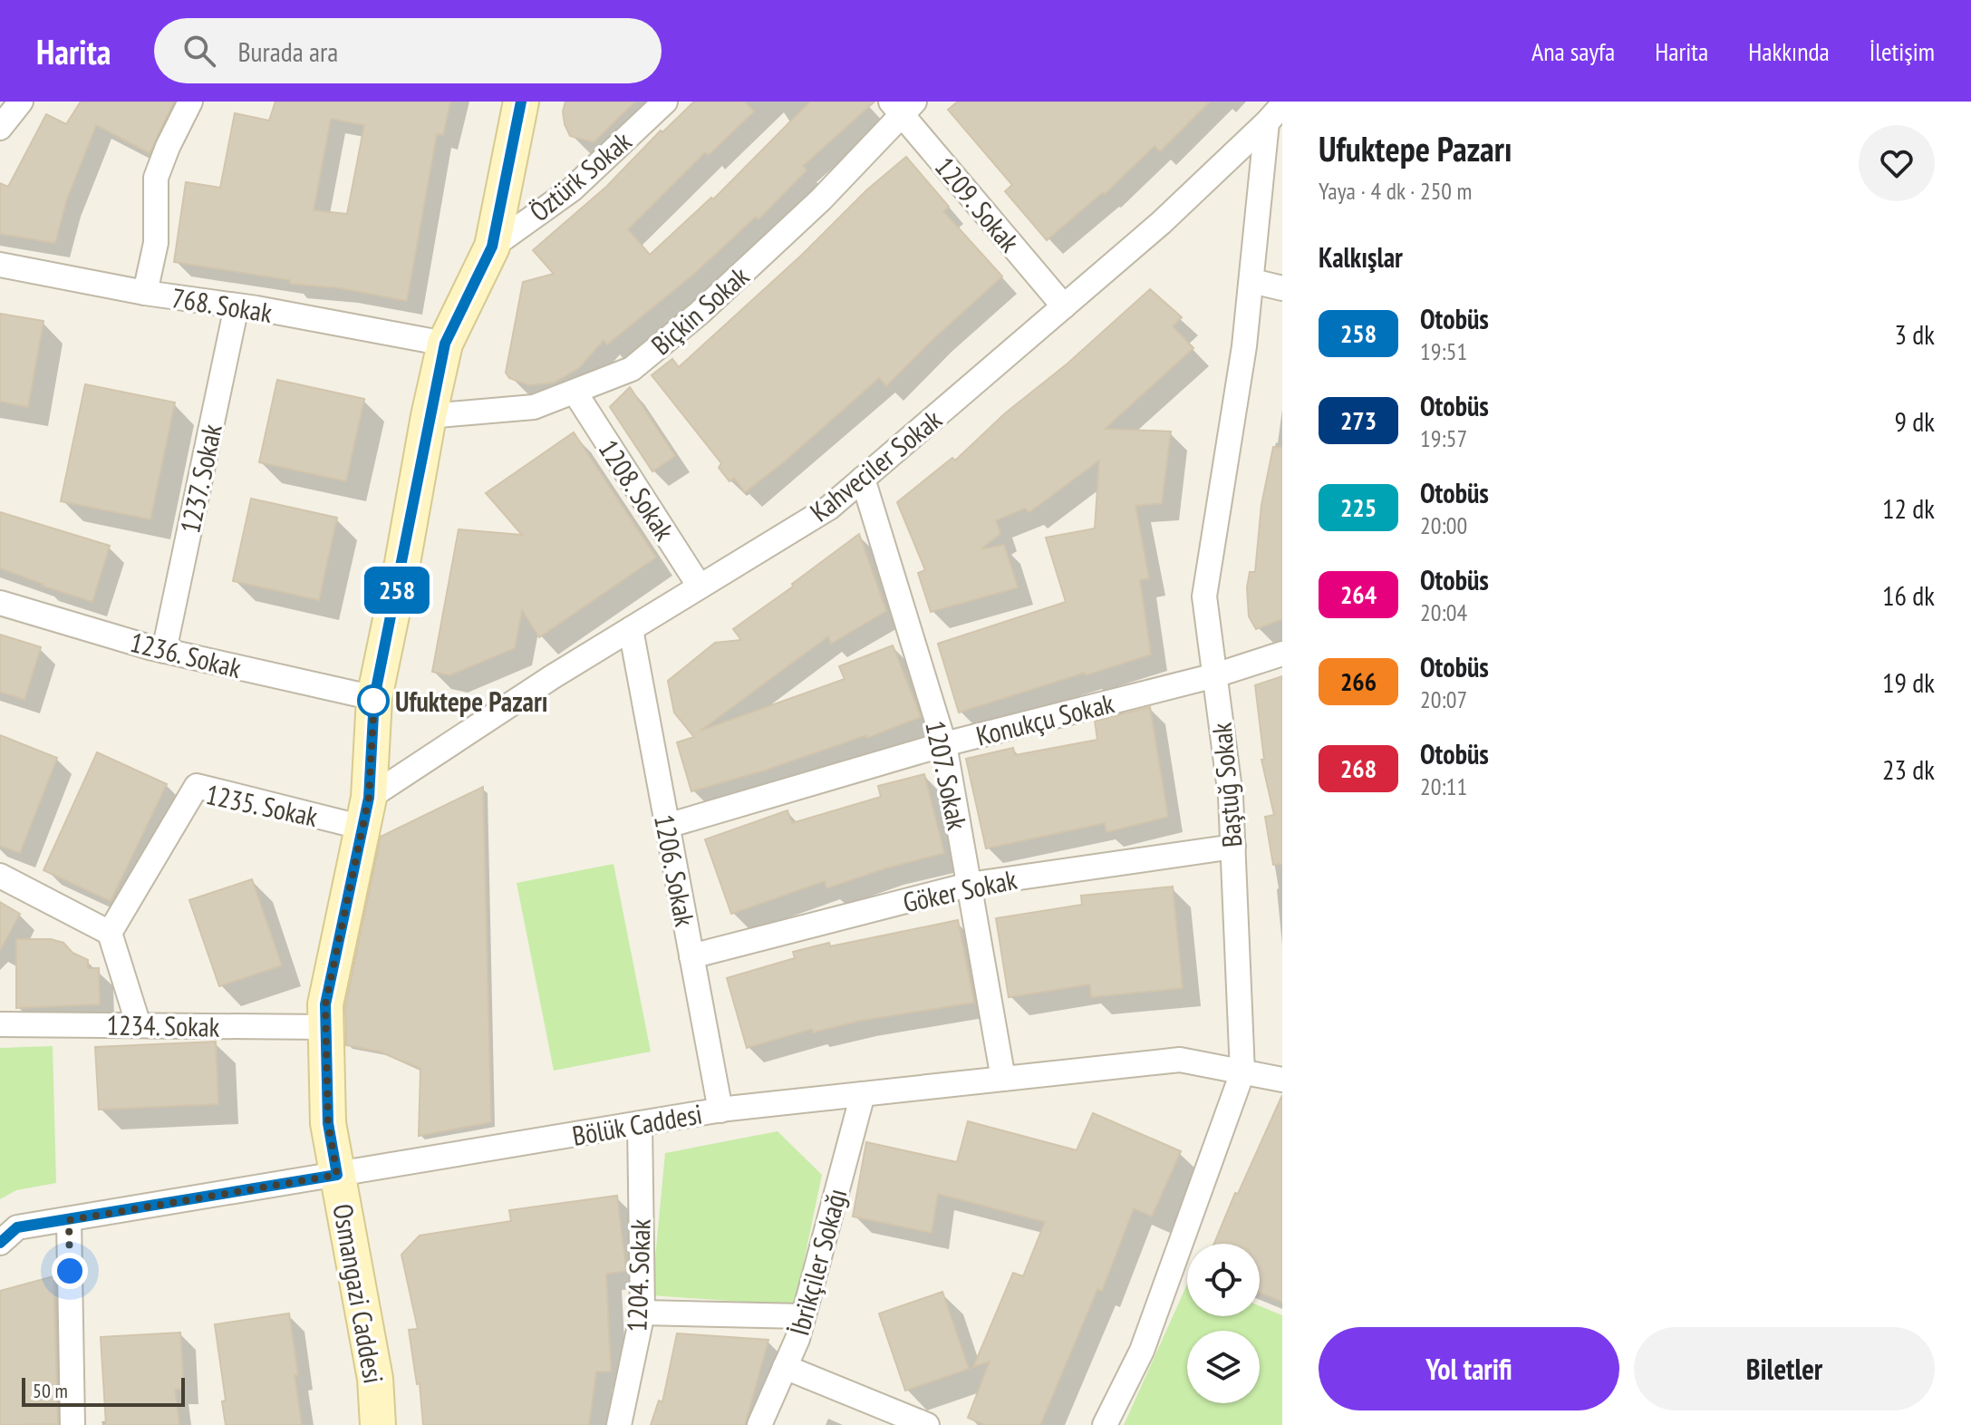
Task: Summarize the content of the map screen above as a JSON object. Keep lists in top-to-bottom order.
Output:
{
  "streets": {
    "main road": ["Osmangazi Caddesi"],
    "street": [
      "Öztürk Sokak",
      "1209. Sokak",
      "768. Sokak",
      "Biçkin Sokak",
      "Kahveciler Sokak",
      "1237. Sokak",
      "1208. Sokak",
      "1236. Sokak",
      "Konukçu Sokak",
      "1207. Sokak",
      "Baştuğ Sokak",
      "1235. Sokak",
      "1206. Sokak",
      "Göker Sokak",
      "1234. Sokak",
      "Bölük Caddesi",
      "İbrikçiler Sokağı",
      "1204. Sokak"
    ]
  },
  "crossings": [
    ["Öztürk Sokak", "Osmangazi Caddesi"],
    ["1209. Sokak", "Biçkin Sokak"],
    ["1209. Sokak", "Kahveciler Sokak"],
    ["768. Sokak", "1237. Sokak"],
    ["768. Sokak", "Osmangazi Caddesi"],
    ["Biçkin Sokak", "1208. Sokak"],
    ["Biçkin Sokak", "Osmangazi Caddesi"],
    ["Kahveciler Sokak", "1208. Sokak"],
    ["Kahveciler Sokak", "1207. Sokak"],
    ["Kahveciler Sokak", "Baştuğ Sokak"],
    ["Kahveciler Sokak", "1235. Sokak"],
    ["Kahveciler Sokak", "1206. Sokak"],
    ["Kahveciler Sokak", "Osmangazi Caddesi"],
    ["1237. Sokak", "1236. Sokak"],
    ["1236. Sokak", "Osmangazi Caddesi"],
    ["Konukçu Sokak", "1207. Sokak"],
    ["Konukçu Sokak", "Baştuğ Sokak"],
    ["Konukçu Sokak", "1206. Sokak"],
    ["1207. Sokak", "Göker Sokak"],
    ["1207. Sokak", "Bölük Caddesi"],
    ["Baştuğ Sokak", "Göker Sokak"],
    ["Baştuğ Sokak", "Bölük Caddesi"],
    ["1235. Sokak", "Osmangazi Caddesi"],
    ["1206. Sokak", "Göker Sokak"],
    ["1206. Sokak", "Bölük Caddesi"],
    ["1234. Sokak", "Osmangazi Caddesi"],
    ["Bölük Caddesi", "İbrikçiler Sokağı"],
    ["Bölük Caddesi", "1204. Sokak"],
    ["Bölük Caddesi", "Osmangazi Caddesi"]
  ],
  "places": ["Ufuktepe Pazarı"],
  "lines": ["bus line 258"],
  "scale_bar": "50 m",
  "page": {
    "header": "Harita",
    "search": "Burada ara",
    "nav": [
      "Ana sayfa",
      "Harita",
      "Hakkında",
      "İletişim"
    ],
    "on_map": "258",
    "heading": [
      ["Ufuktepe Pazarı", "Yaya · 4 dk · 250 m"],
      "Kalkışlar"
    ],
    "list": [
      {
        "mark": "258",
        "name": "Otobüs",
        "note": "19:51",
        "value": "3 dk"
      },
      {
        "mark": "273",
        "name": "Otobüs",
        "note": "19:57",
        "value": "9 dk"
      },
      {
        "mark": "225",
        "name": "Otobüs",
        "note": "20:00",
        "value": "12 dk"
      },
      {
        "mark": "264",
        "name": "Otobüs",
        "note": "20:04",
        "value": "16 dk"
      },
      {
        "mark": "266",
        "name": "Otobüs",
        "note": "20:07",
        "value": "19 dk"
      },
      {
        "mark": "268",
        "name": "Otobüs",
        "note": "20:11",
        "value": "23 dk"
      }
    ],
    "buttons": ["Yol tarifi", "Biletler"],
    "scale": "50 m"
  }
}
